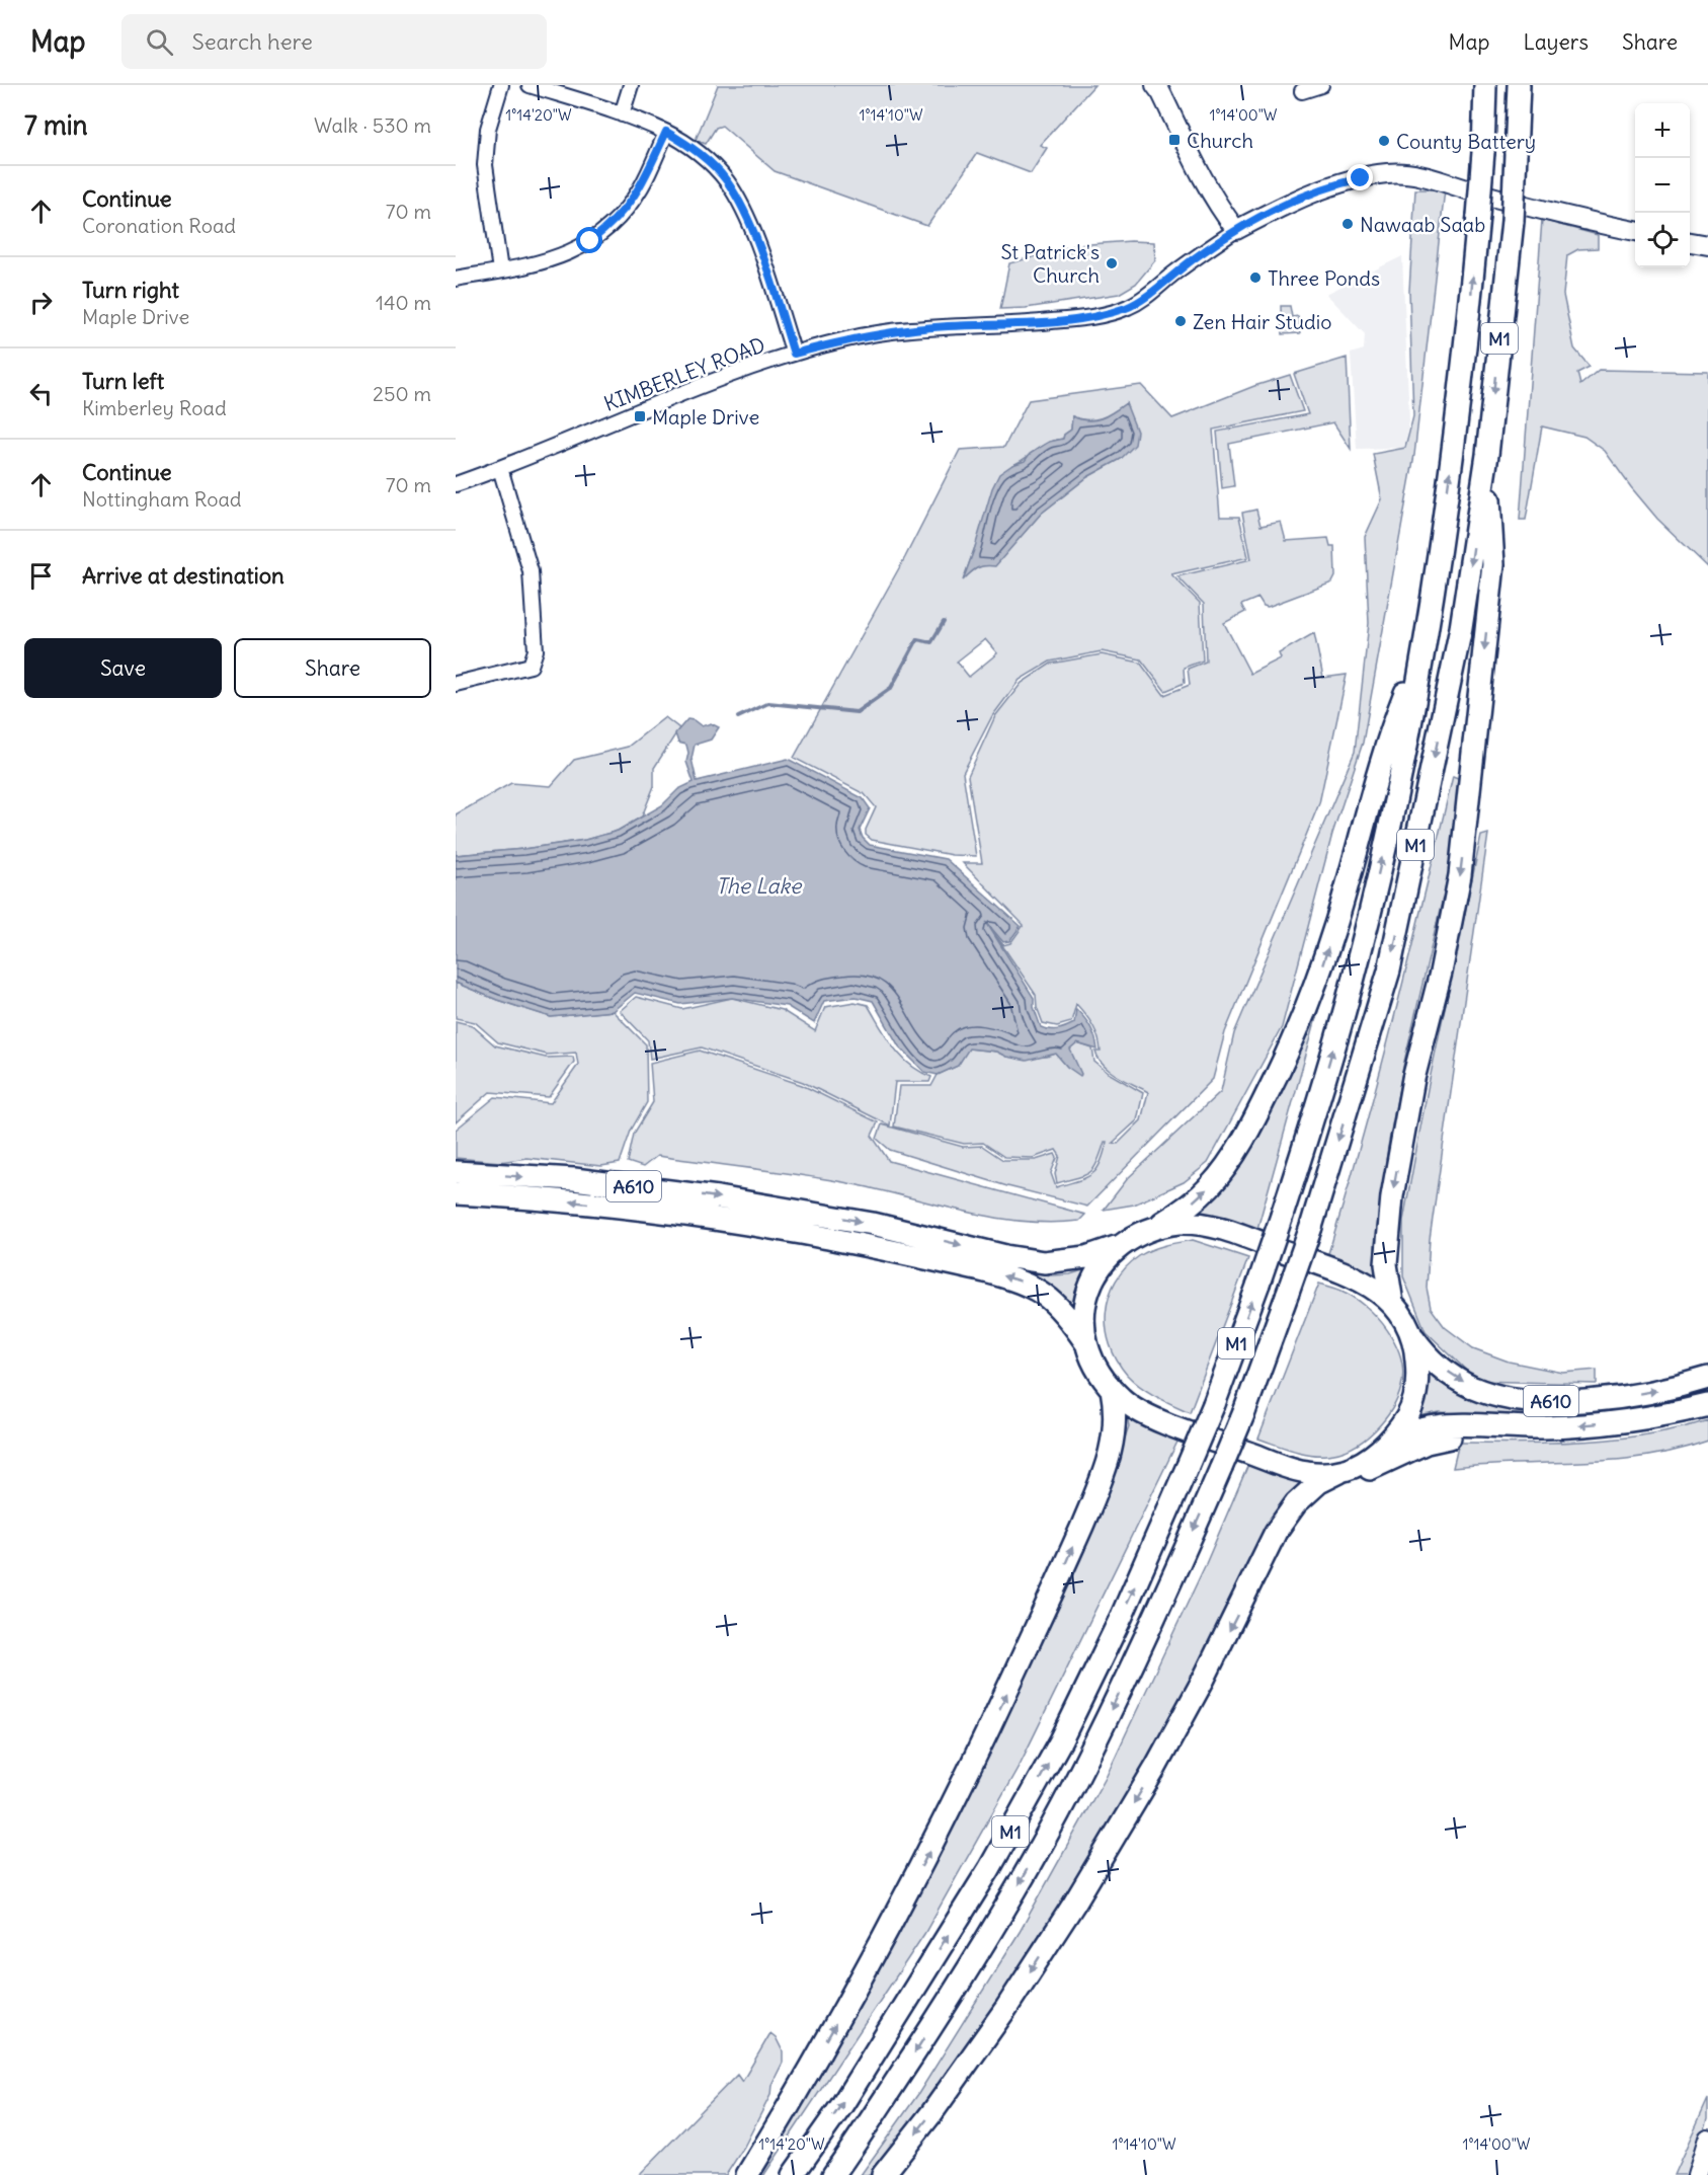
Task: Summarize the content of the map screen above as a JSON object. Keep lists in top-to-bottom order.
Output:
{
  "streets": {
    "highway": ["M1", "A610"],
    "street": ["KIMBERLEY ROAD"]
  },
  "water": ["The Lake"],
  "places": {
    "transit": ["Church", "Maple Drive"],
    "other": [
      "County Battery",
      "Nawaab Saab",
      "St Patrick's Church",
      "Three Ponds",
      "Zen Hair Studio"
    ]
  },
  "page": {
    "header": "Map",
    "search": "Search here",
    "nav": ["Map", "Layers", "Share"],
    "heading": ["7 min", "Walk · 530 m"],
    "map_buttons": ["+", "−"],
    "list": [
      ["Continue", "Coronation Road", "70 m"],
      ["Turn right", "Maple Drive", "140 m"],
      ["Turn left", "Kimberley Road", "250 m"],
      ["Continue", "Nottingham Road", "70 m"],
      "Arrive at destination"
    ],
    "buttons": ["Save", "Share"]
  },
  "coordinates": ["1°14'20\"W", "1°14'10\"W", "1°14'00\"W"]
}
